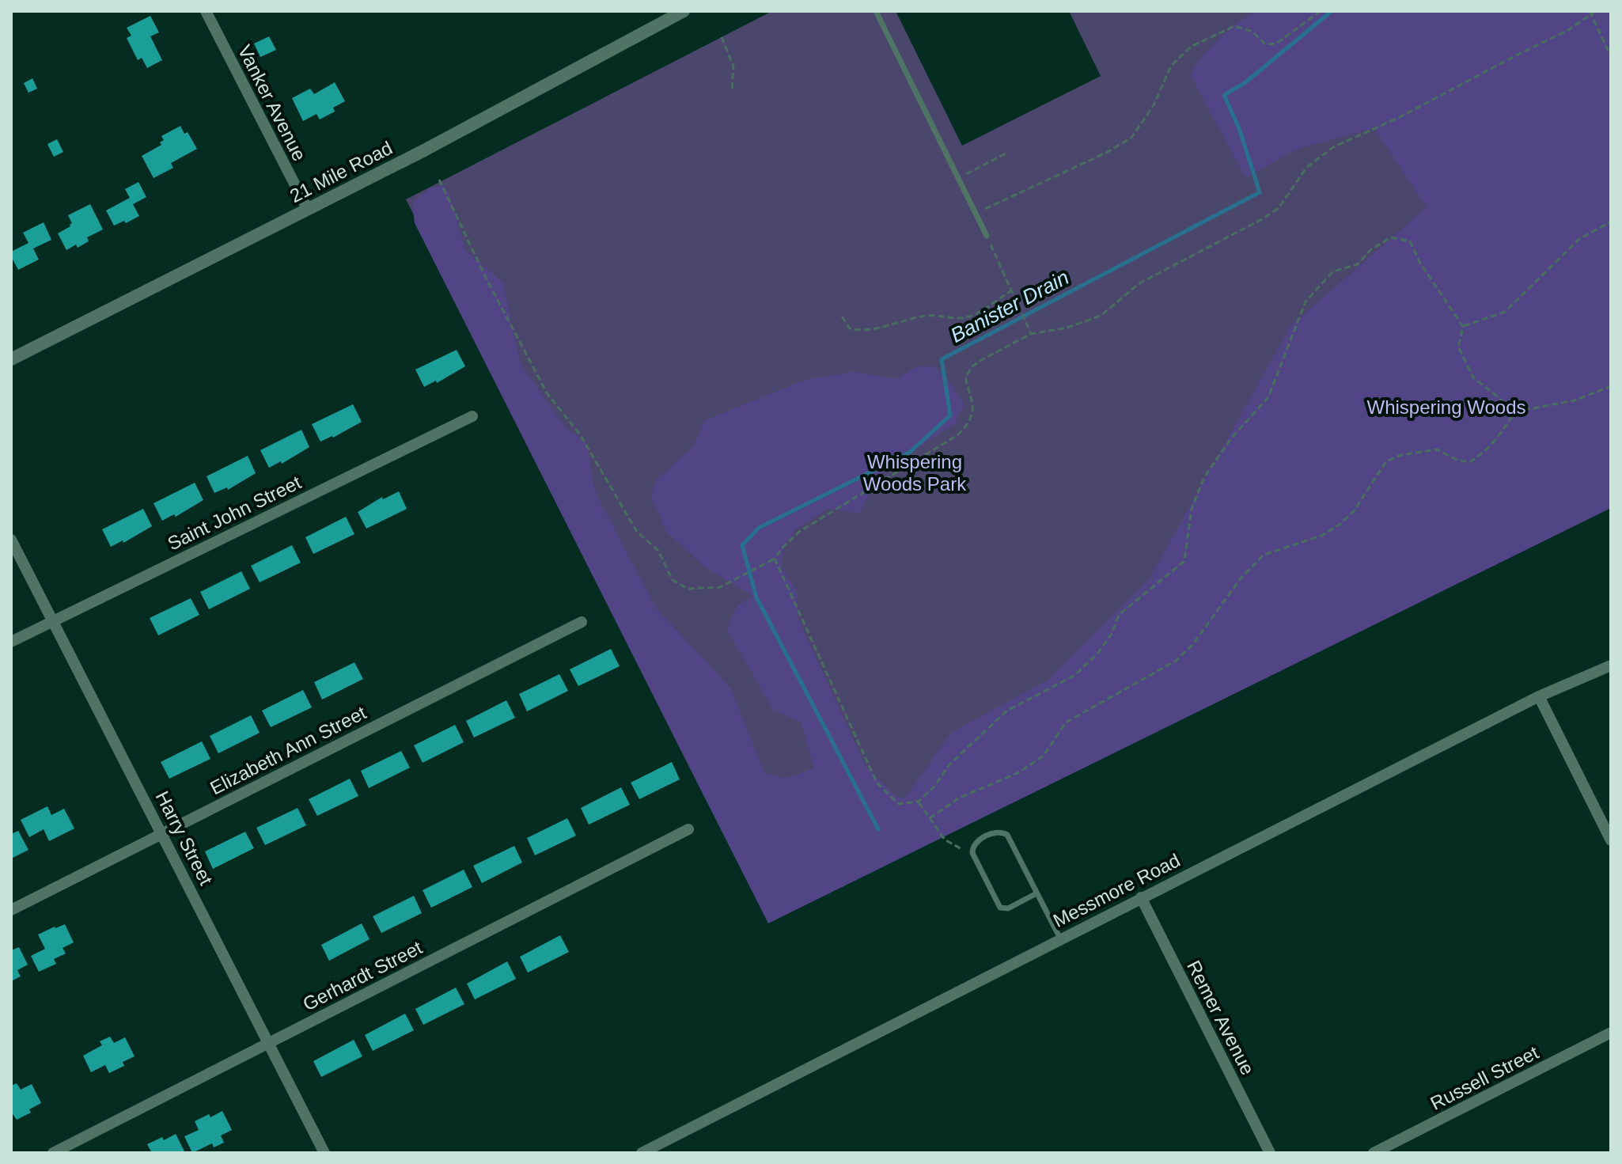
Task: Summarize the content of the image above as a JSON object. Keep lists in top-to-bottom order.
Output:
{
  "streets": {
    "street": [
      "Vanker Avenue",
      "21 Mile Road",
      "Saint John Street",
      "Elizabeth Ann Street",
      "Harry Street",
      "Messmore Road",
      "Gerhardt Street",
      "Remer Avenue",
      "Russell Street"
    ]
  },
  "crossings": [
    ["Vanker Avenue", "21 Mile Road"],
    ["Saint John Street", "Harry Street"],
    ["Elizabeth Ann Street", "Harry Street"],
    ["Harry Street", "Gerhardt Street"],
    ["Messmore Road", "Remer Avenue"]
  ],
  "water": ["Banister Drain"],
  "parks": ["Whispering Woods", "Whispering Woods Park"]
}
